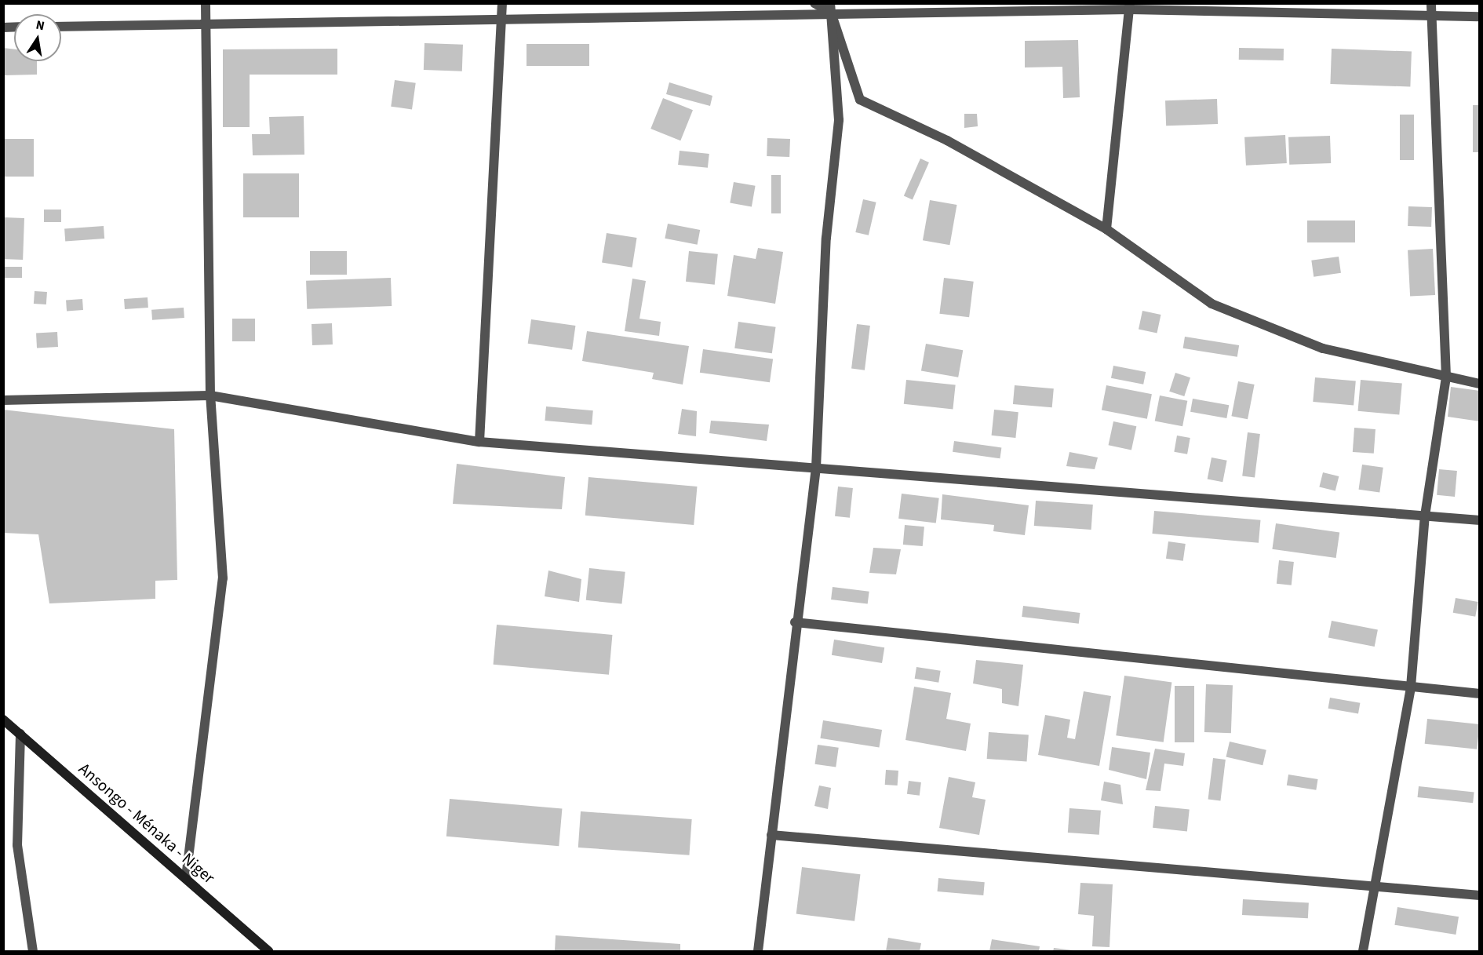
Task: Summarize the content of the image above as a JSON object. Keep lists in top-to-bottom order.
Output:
{
  "streets": {
    "main road": ["Ansongo - Ménaka - Niger"]
  },
  "north": "top"
}
